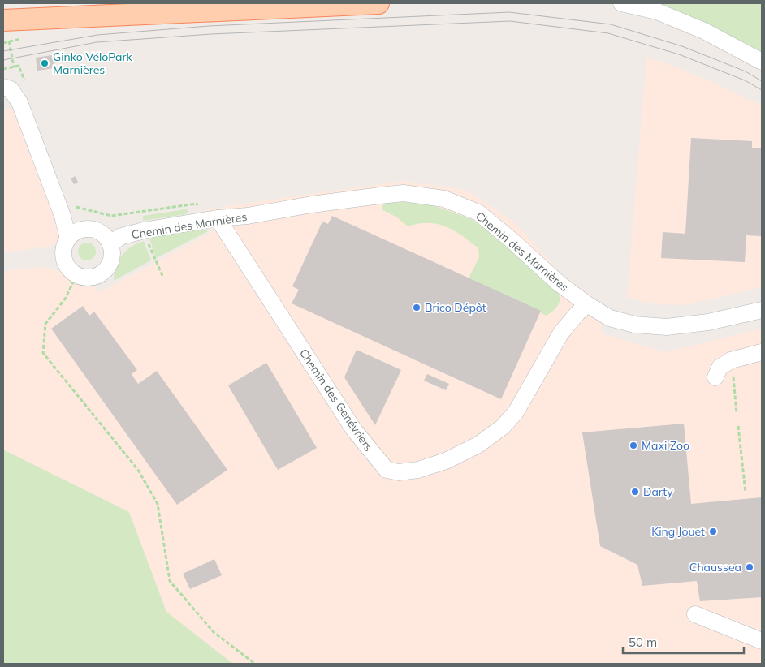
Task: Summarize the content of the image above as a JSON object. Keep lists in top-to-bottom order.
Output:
{
  "streets": {
    "street": ["Chemin des Marnières", "Chemin des Genévriers"]
  },
  "crossings": [
    ["Chemin des Marnières", "Chemin des Genévriers"]
  ],
  "places": [
    "Ginko VéloPark Marnières",
    "Brico Dépôt",
    "Maxi Zoo",
    "Darty",
    "King Jouet",
    "Chaussea"
  ],
  "scale_bar": "50 m"
}
